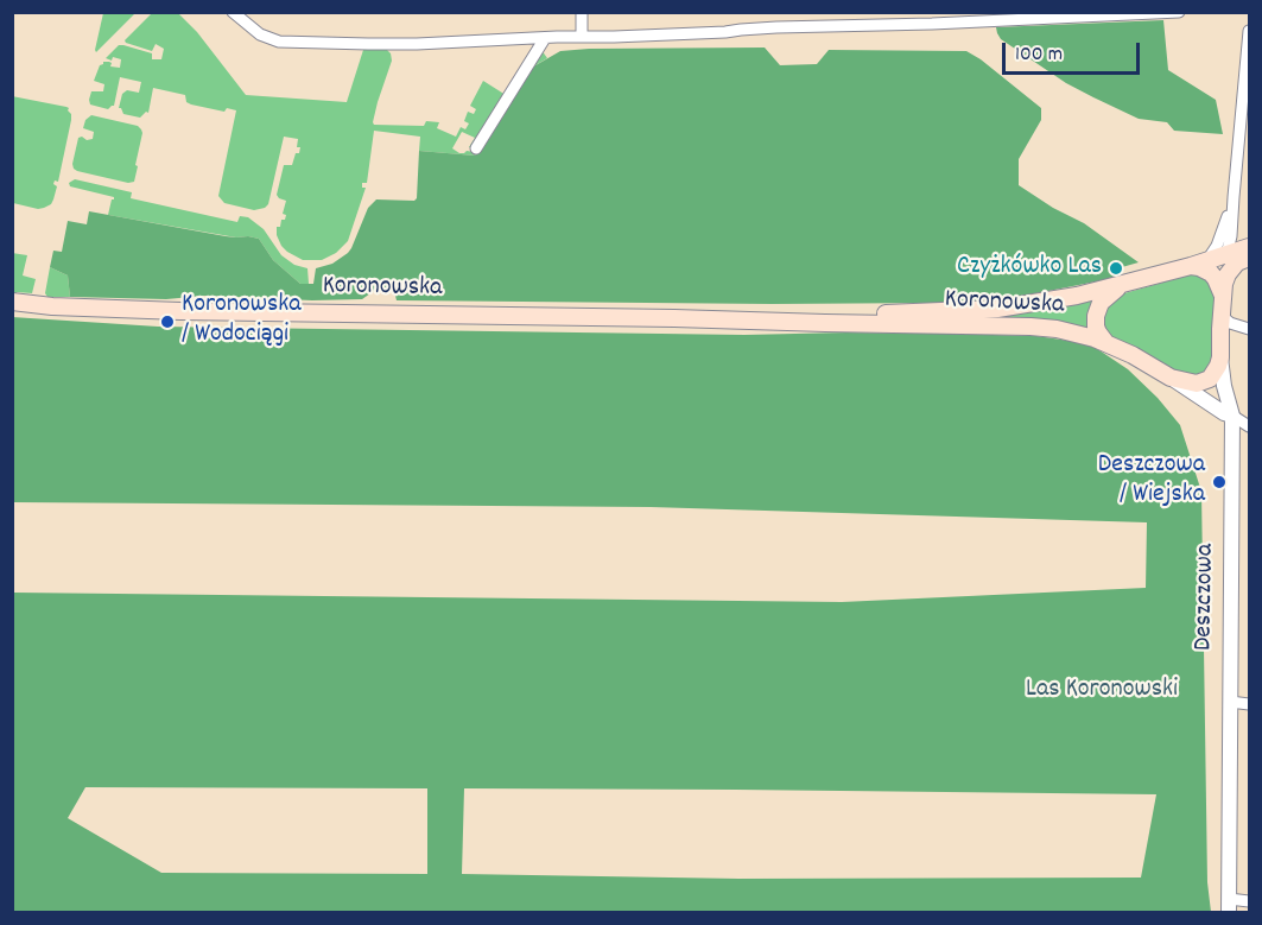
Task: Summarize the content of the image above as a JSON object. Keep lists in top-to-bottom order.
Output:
{
  "streets": {
    "main road": ["Koronowska", "Deszczowa"]
  },
  "crossings": [
    ["Koronowska", "Deszczowa"]
  ],
  "parks": ["Las Koronowski"],
  "places": ["Czyżkówko Las", "Koronowska / Wodociągi", "Deszczowa / Wiejska"],
  "scale_bar": "100 m"
}
